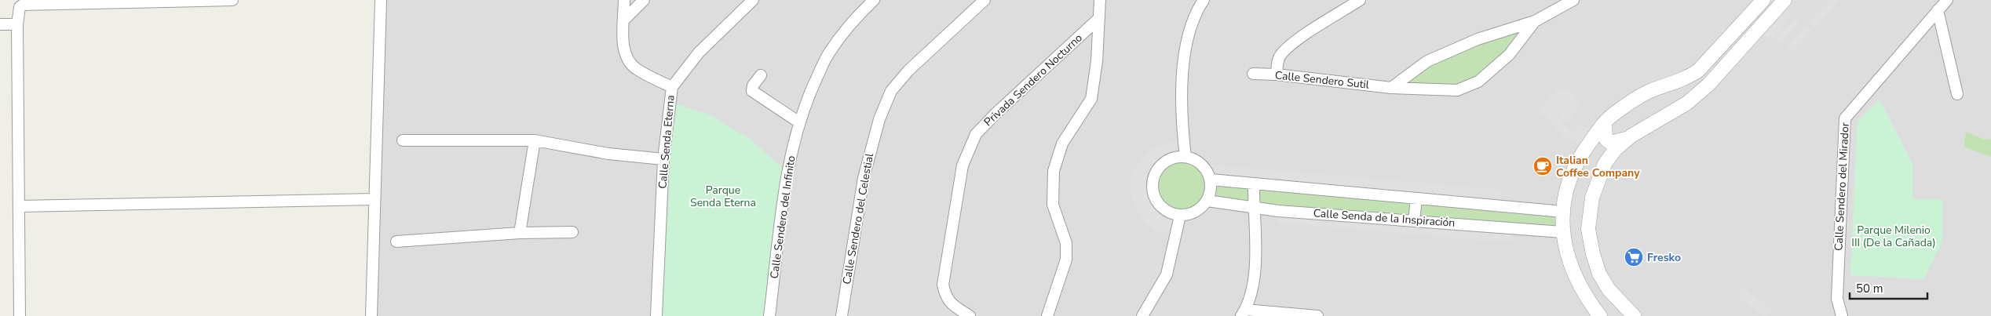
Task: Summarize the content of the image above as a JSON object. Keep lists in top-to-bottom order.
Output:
{
  "streets": {
    "street": [
      "Privada Sendero Nocturno",
      "Calle Sendero Sutil",
      "Calle Senda Eterna",
      "Calle Sendero del Mirador",
      "Calle Sendero del Infinito",
      "Calle Senda de la Inspiración",
      "Calle Sendero del Celestial"
    ]
  },
  "parks": ["Parque Senda Eterna", "Parque Milenio III (De la Cañada)"],
  "places": {
    "cafe": ["Italian Coffee Company"],
    "supermarket": ["Fresko"]
  },
  "scale_bar": "50 m"
}
